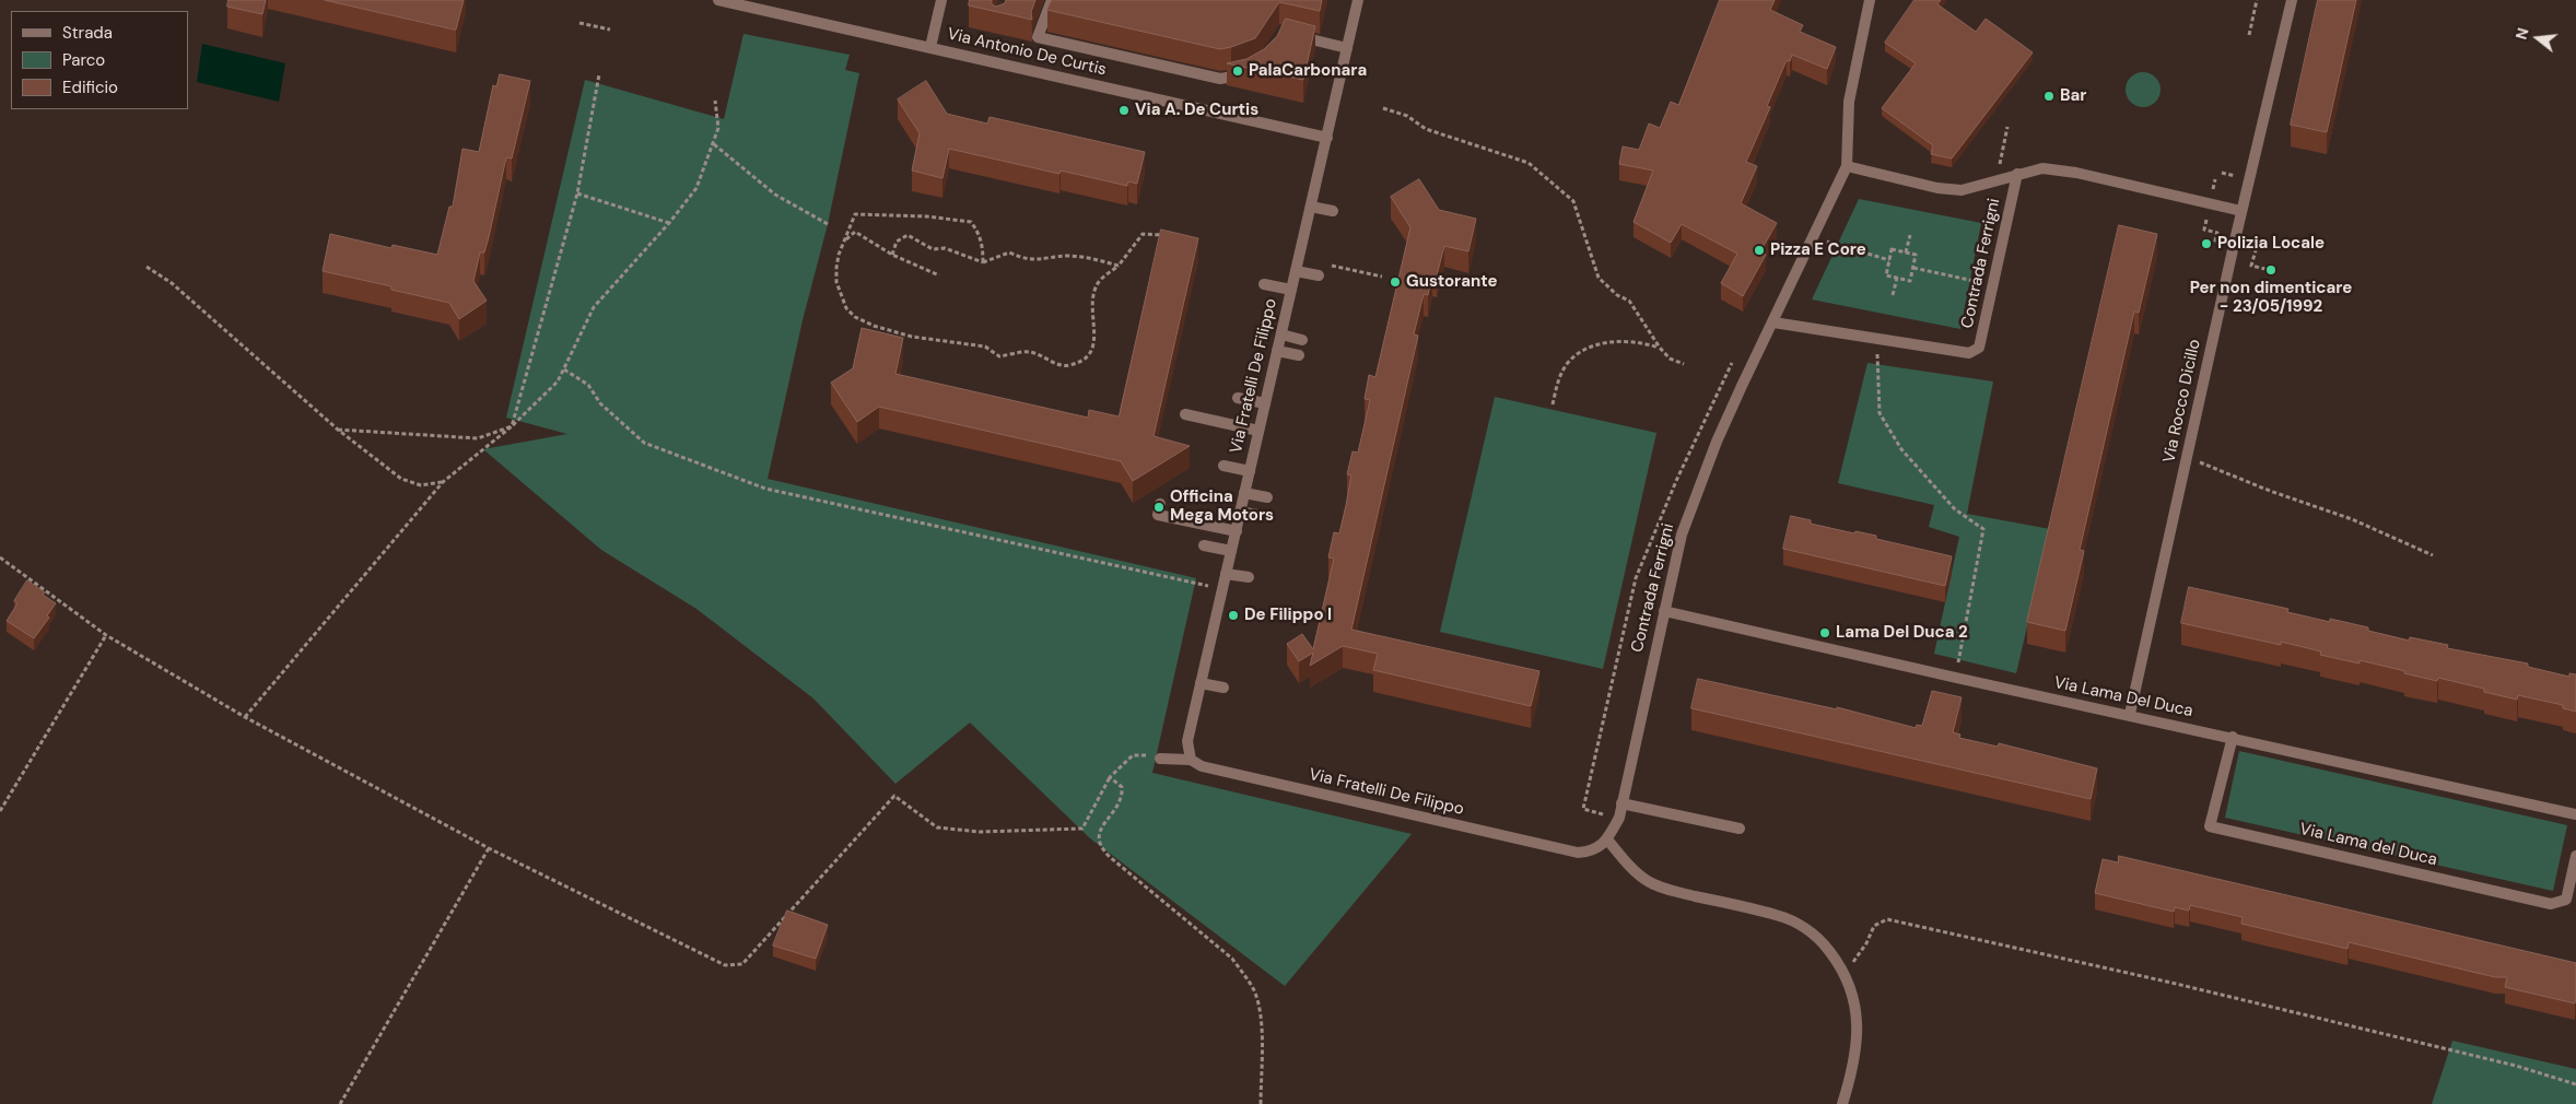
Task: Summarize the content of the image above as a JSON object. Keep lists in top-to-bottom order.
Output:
{
  "streets": {
    "street": [
      "Via Antonio De Curtis",
      "Contrada Ferrigni",
      "Via Fratelli De Filippo",
      "Via Rocco Dicillo",
      "Via Lama Del Duca",
      "Via Lama del Duca"
    ]
  },
  "crossings": [
    ["Via Antonio De Curtis", "Via Fratelli De Filippo"],
    ["Contrada Ferrigni", "Via Fratelli De Filippo"],
    ["Contrada Ferrigni", "Via Rocco Dicillo"],
    ["Contrada Ferrigni", "Via Lama Del Duca"],
    ["Via Rocco Dicillo", "Via Lama Del Duca"],
    ["Via Lama Del Duca", "Via Lama del Duca"]
  ],
  "places": [
    "PalaCarbonara",
    "Bar",
    "Via A. De Curtis",
    "Polizia Locale",
    "Pizza E Core",
    "Per non dimenticare - 23/05/1992",
    "Gustorante",
    "Officina Mega Motors",
    "De Filippo I",
    "Lama Del Duca 2"
  ],
  "legend": ["Strada", "Parco", "Edificio"],
  "north": "left"
}
